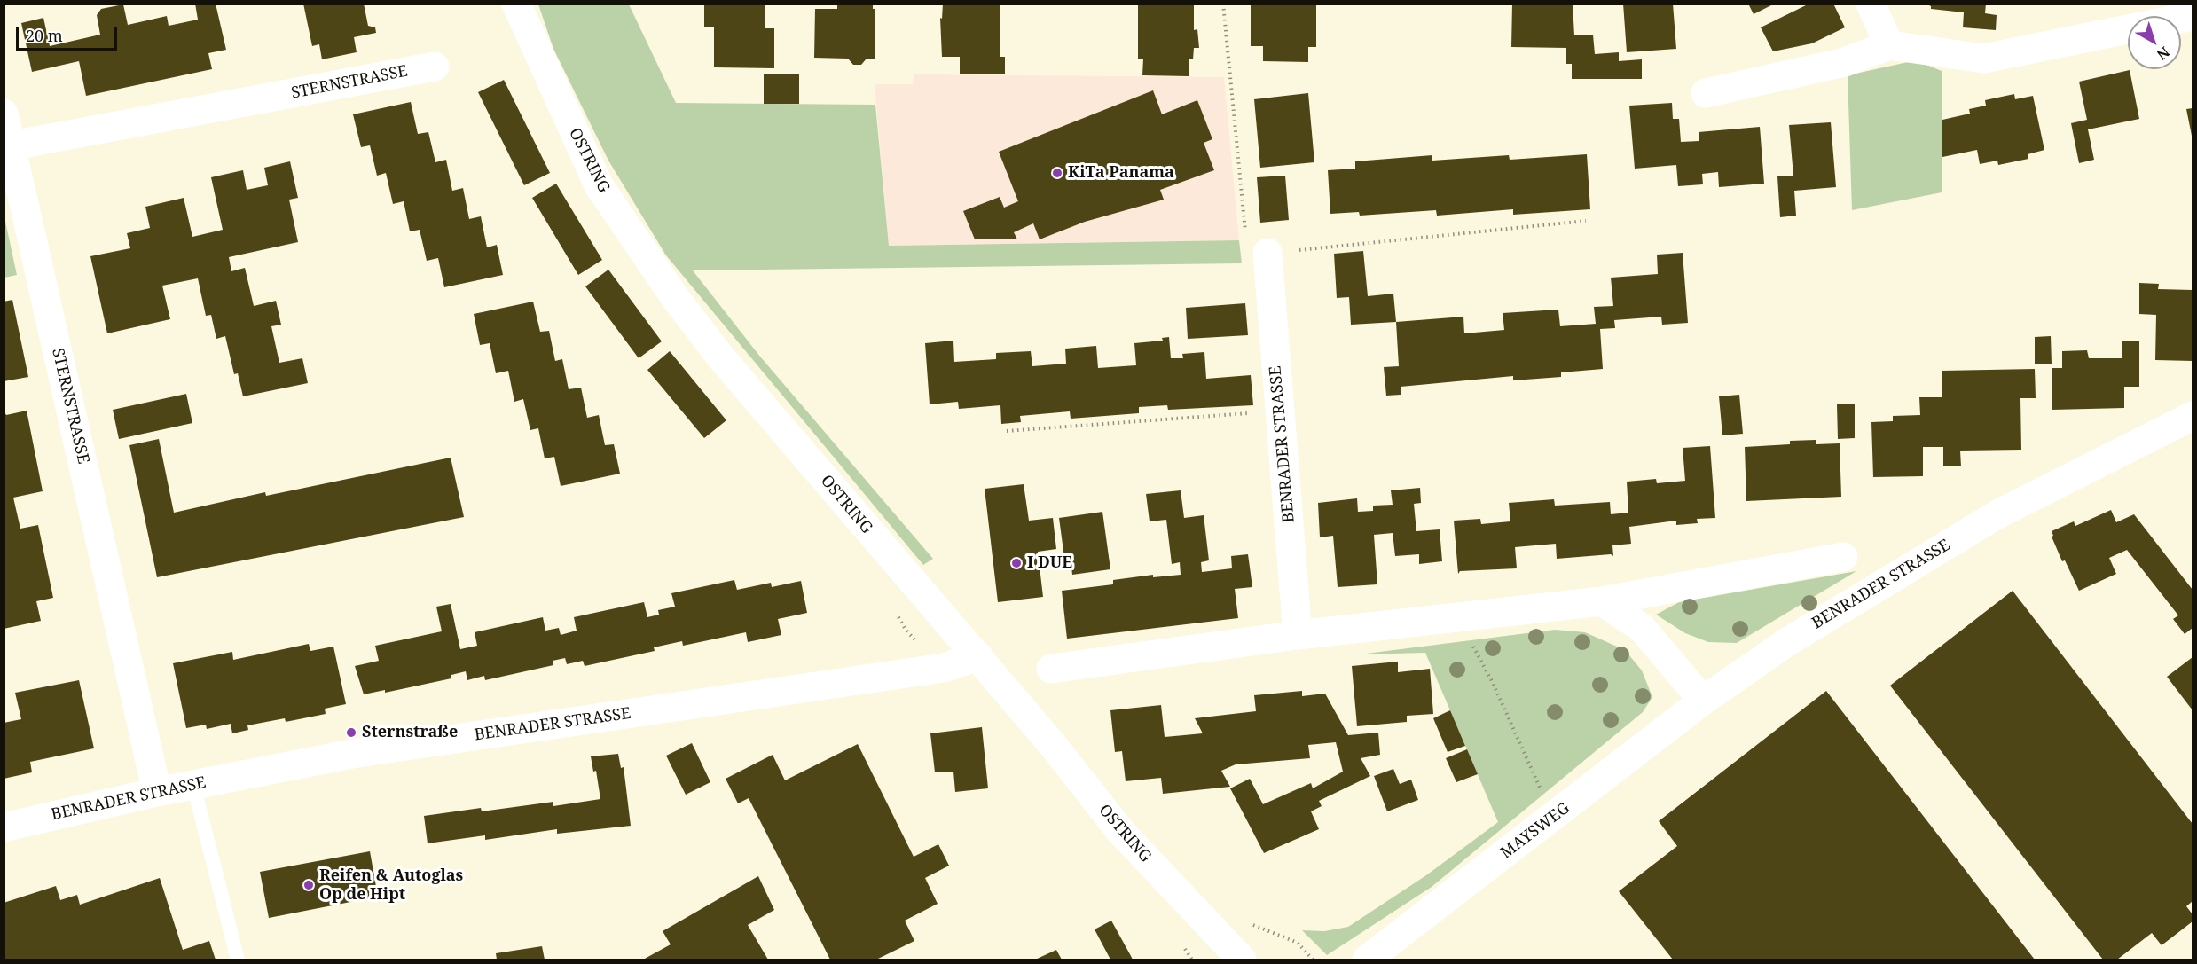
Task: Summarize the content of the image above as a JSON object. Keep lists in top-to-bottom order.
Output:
{
  "streets": {
    "street": [
      "STERNSTRASSE",
      "OSTRING",
      "BENRADER STRASSE",
      "MAYSWEG"
    ]
  },
  "crossings": [
    ["STERNSTRASSE", "BENRADER STRASSE"],
    ["OSTRING", "BENRADER STRASSE"],
    ["BENRADER STRASSE", "MAYSWEG"]
  ],
  "places": [
    "KiTa Panama",
    "I DUE",
    "Sternstraße",
    "Reifen & Autoglas Op de Hipt"
  ],
  "scale_bar": "20 m",
  "north": "bottom right"
}
